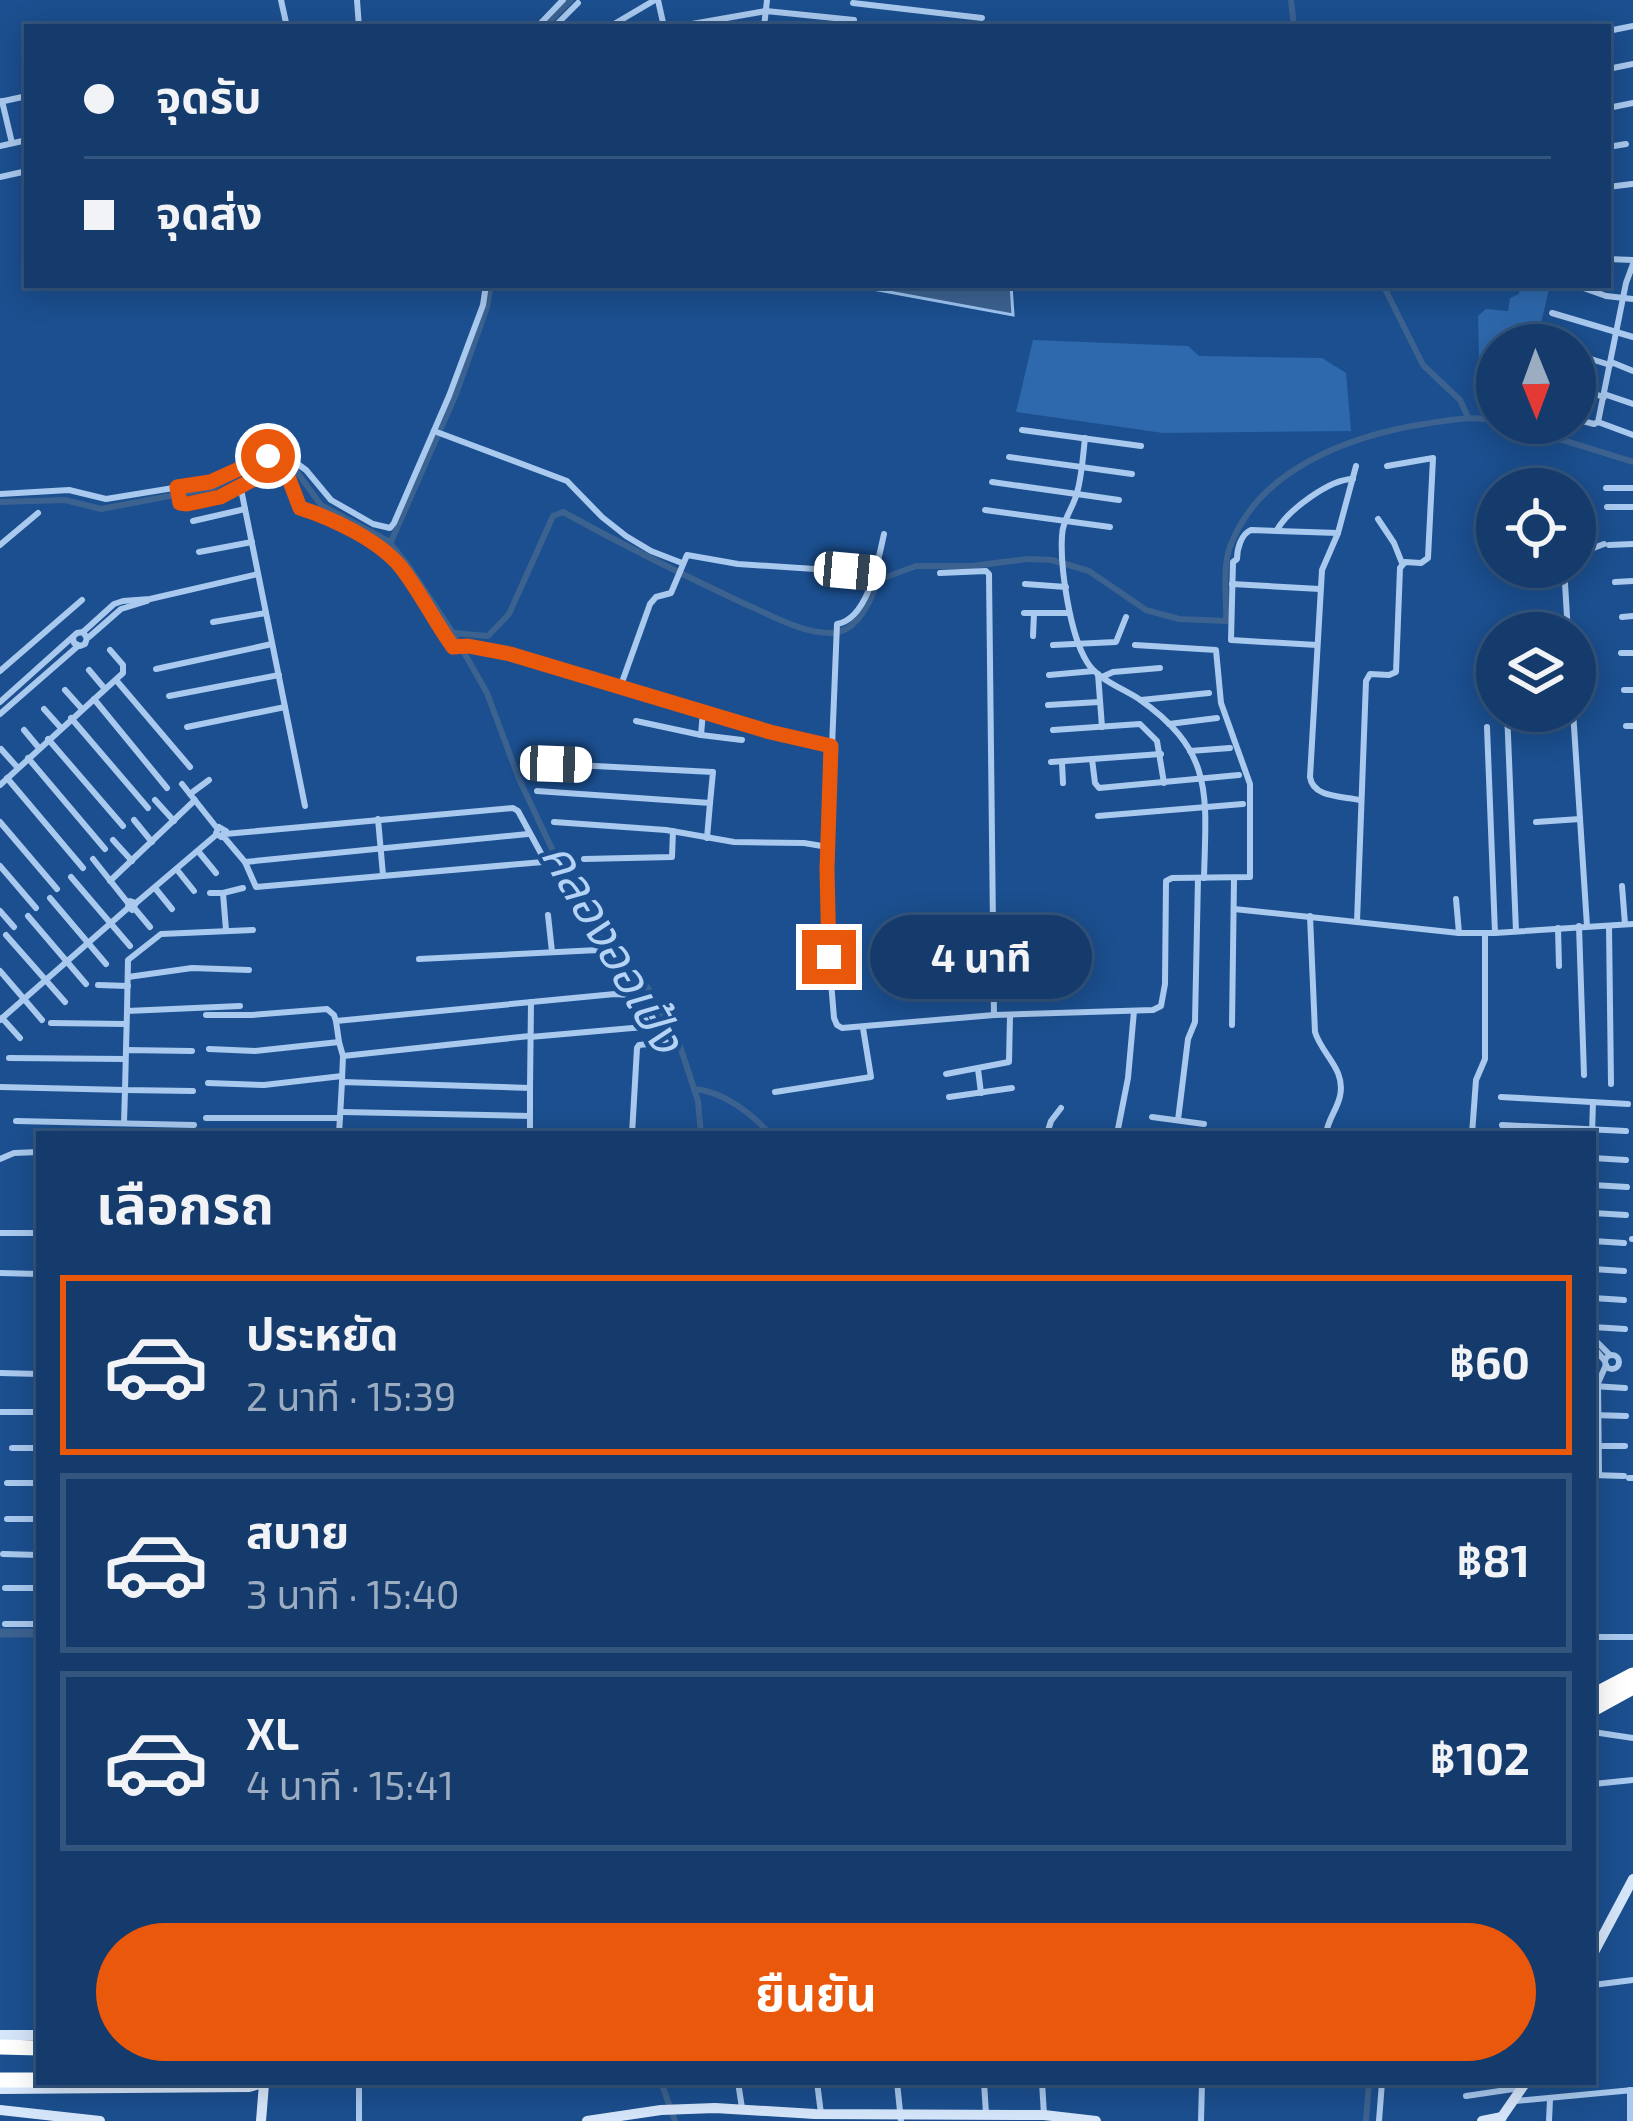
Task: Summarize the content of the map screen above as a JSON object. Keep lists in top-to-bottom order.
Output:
{
  "water": ["คลองออเป้ง"],
  "north": "bottom",
  "page": {
    "banner": ["จุดรับ", "จุดส่ง"],
    "bubble": "4 นาที",
    "heading": "เลือกรถ",
    "list": [
      {
        "name": "ประหยัด",
        "note": "2 นาที · 15:39",
        "value": "฿60"
      },
      {
        "name": "สบาย",
        "note": "3 นาที · 15:40",
        "value": "฿81"
      },
      {
        "name": "XL",
        "note": "4 นาที · 15:41",
        "value": "฿102"
      }
    ],
    "buttons": "ยืนยัน"
  }
}
